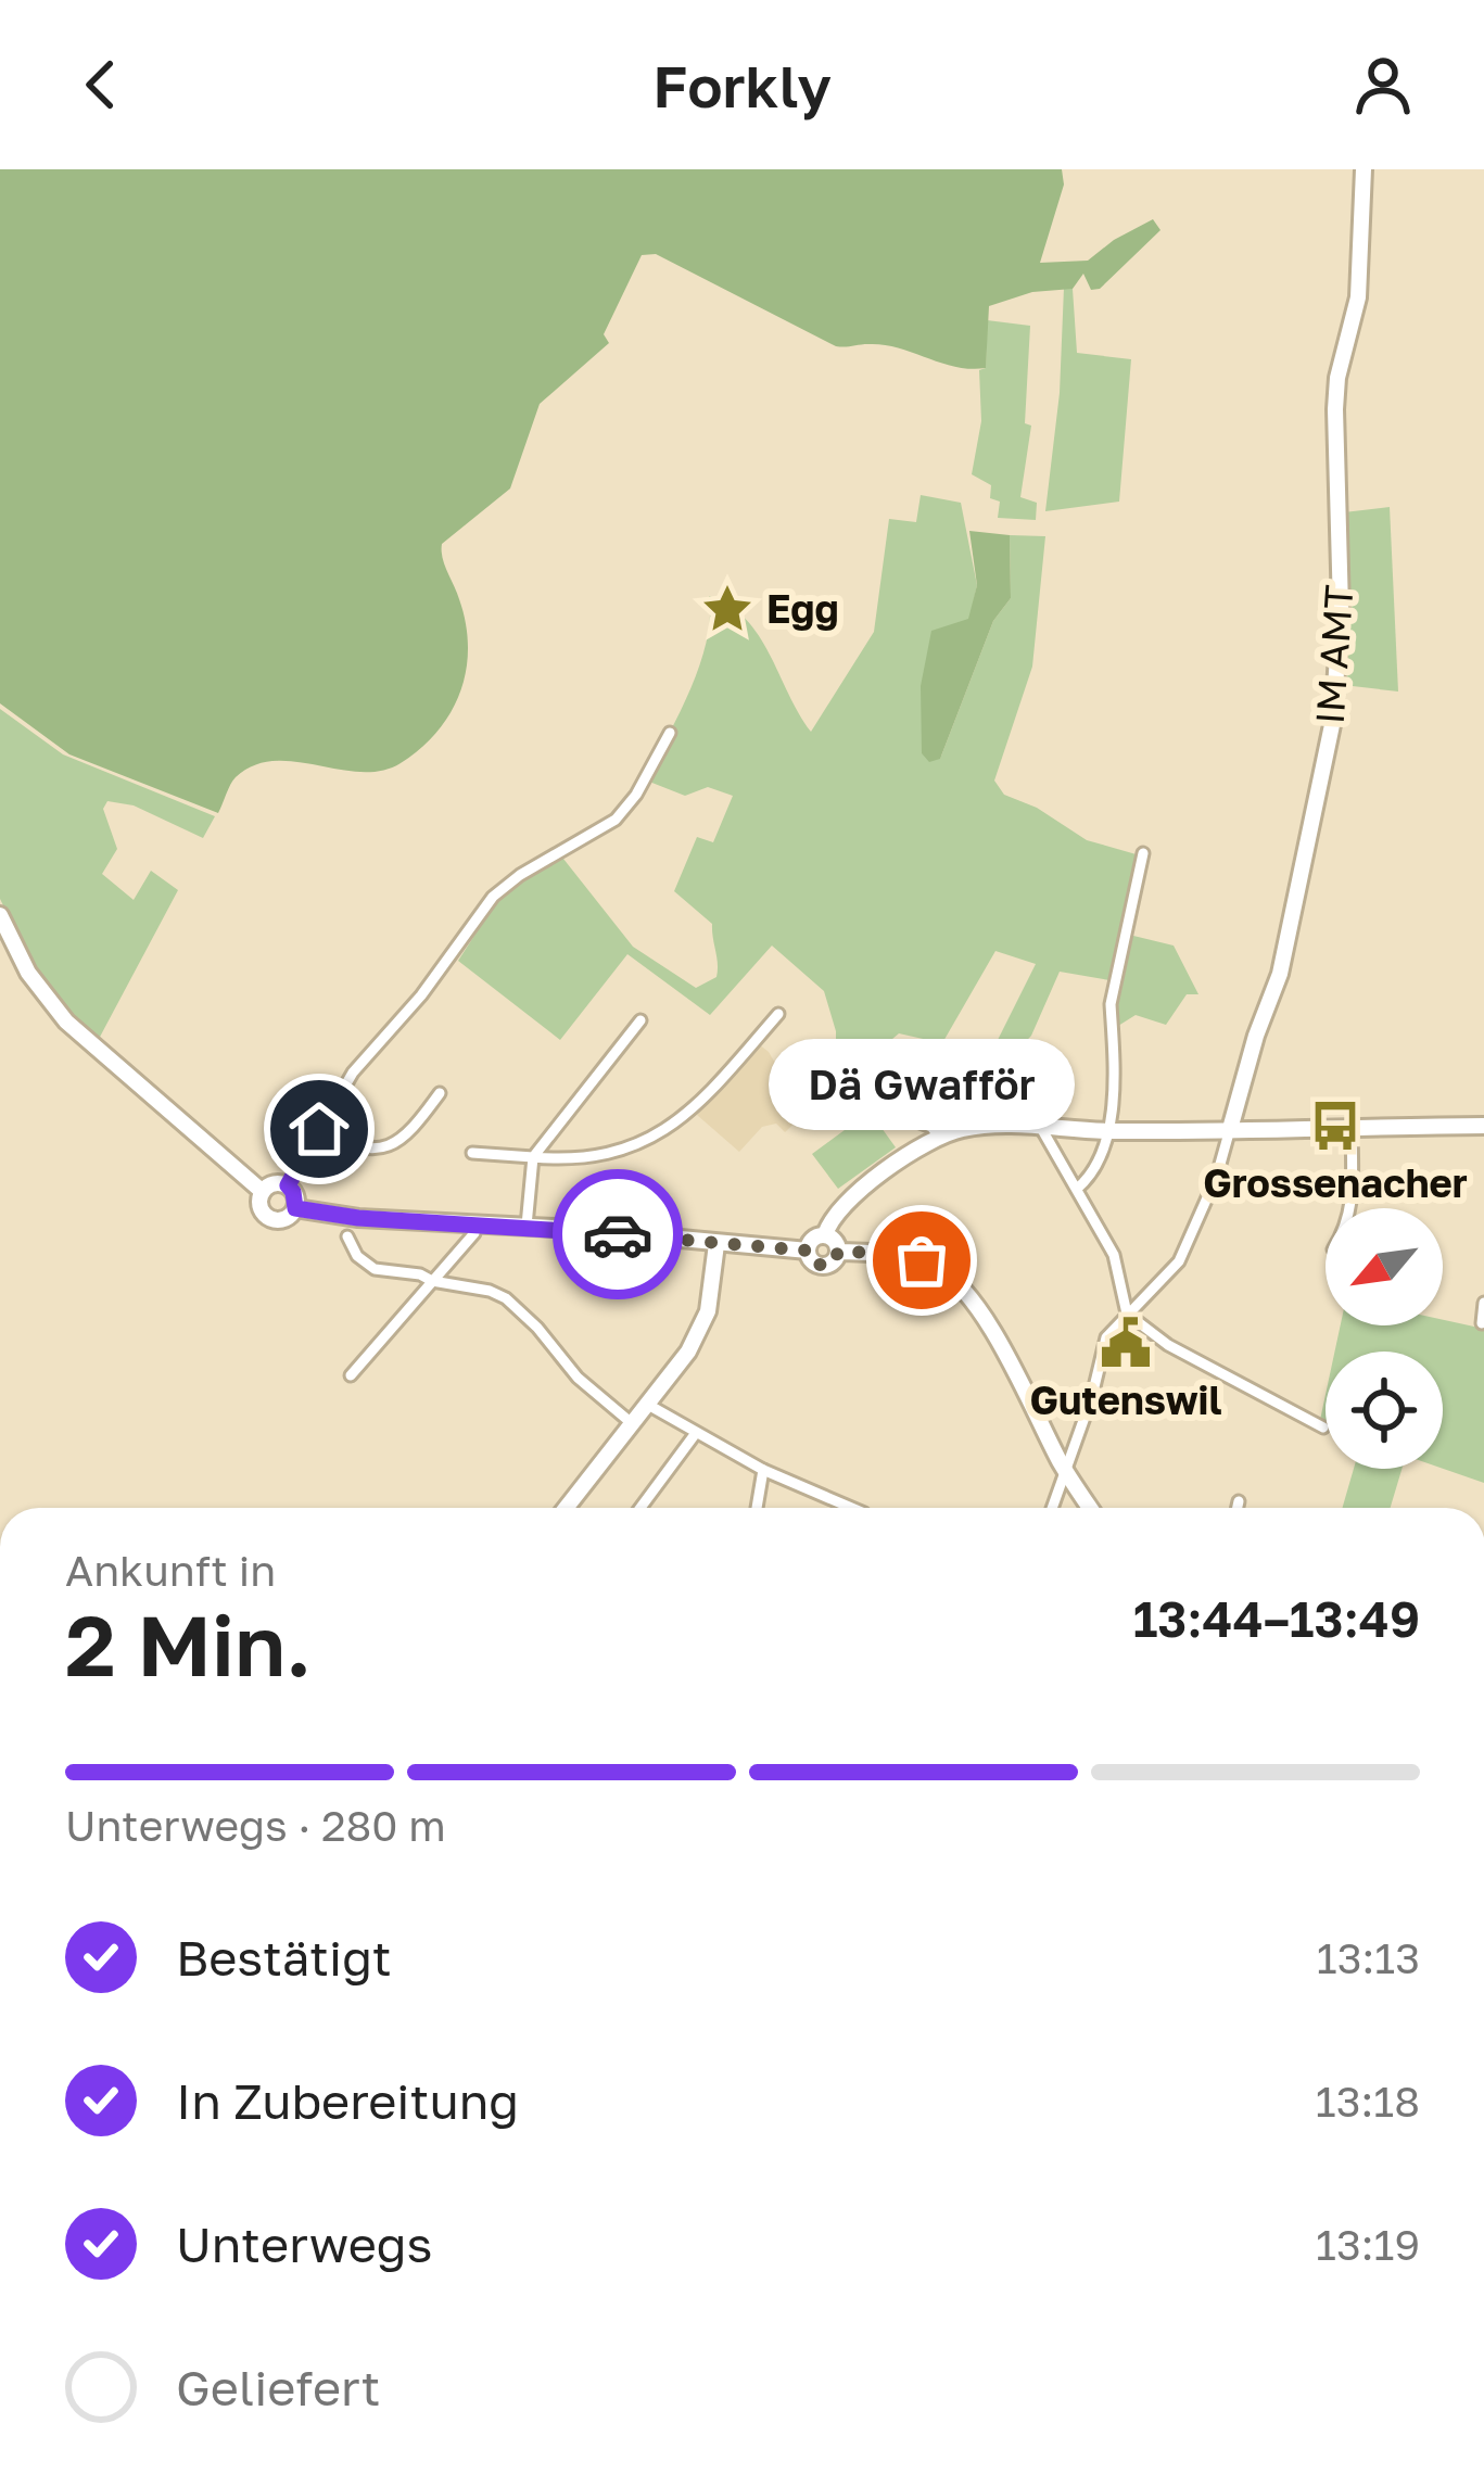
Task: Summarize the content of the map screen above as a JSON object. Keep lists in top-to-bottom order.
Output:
{
  "streets": {
    "main road": ["IM AMT"]
  },
  "places": {
    "place": ["Egg"],
    "bus stop": ["Grossenacher"],
    "other": ["Dä Gwafför"],
    "public building": ["Gutenswil"]
  },
  "north": "bottom left",
  "page": {
    "header": "Forkly",
    "bubble": "Dä Gwafför",
    "heading": ["2 Min.", "Ankunft in", "13:44–13:49"],
    "bar": "Unterwegs · 280 m",
    "list": [
      ["Bestätigt", "13:13"],
      ["In Zubereitung", "13:18"],
      ["Unterwegs", "13:19"],
      "Geliefert"
    ]
  }
}
